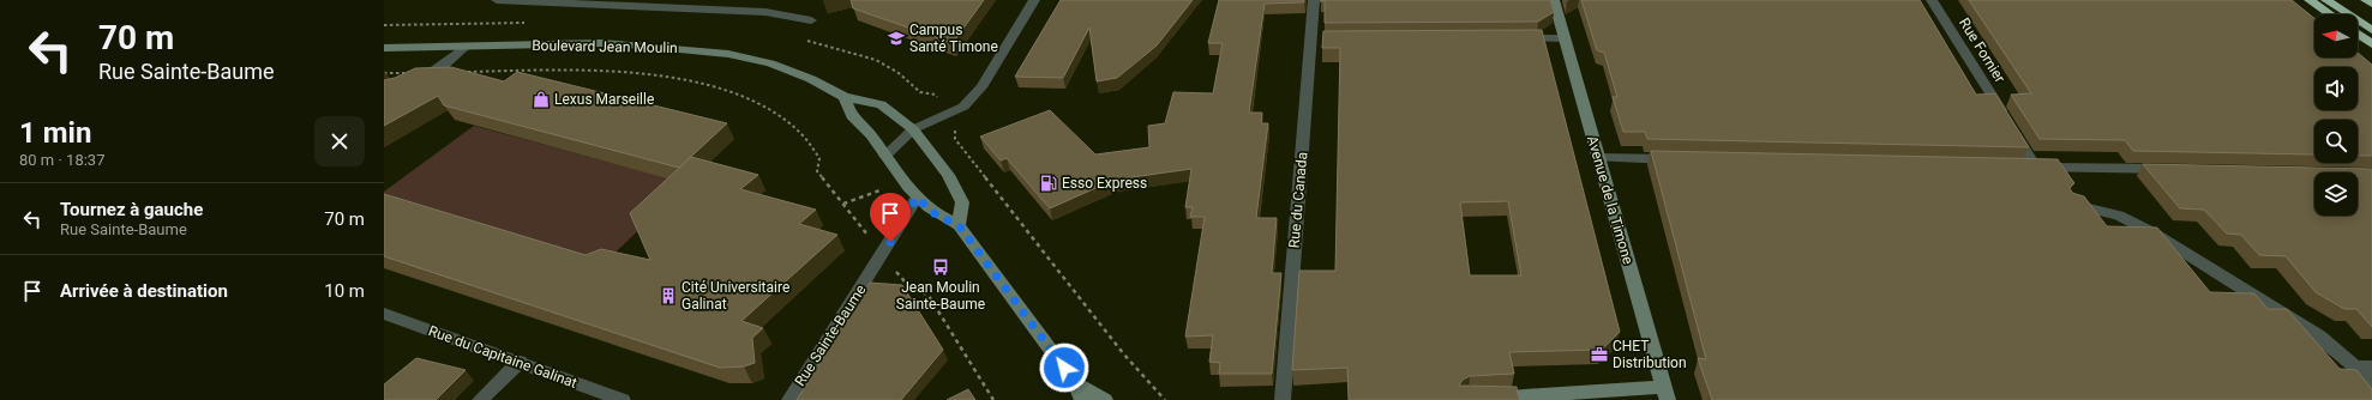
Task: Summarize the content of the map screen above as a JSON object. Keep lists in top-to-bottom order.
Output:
{
  "streets": {
    "main road": ["Boulevard Jean Moulin", "Avenue de la Timone"],
    "street": [
      "Rue Fornier",
      "Rue du Canada",
      "Rue Sainte-Baume",
      "Rue du Capitaine Galinat"
    ]
  },
  "places": {
    "school or university": ["Campus Santé Timone"],
    "shop": ["Lexus Marseille"],
    "fuel station": ["Esso Express"],
    "bus stop": ["Jean Moulin Sainte-Baume"],
    "building": ["Cité Universitaire Galinat"],
    "office": ["CHET Distribution"]
  },
  "north": "left",
  "page": {
    "turn": ["70 m", "Rue Sainte-Baume"],
    "heading": ["1 min", "80 m · 18:37"],
    "list": [
      {
        "name": "Tournez à gauche",
        "note": "Rue Sainte-Baume",
        "value": "70 m"
      },
      {
        "name": "Arrivée à destination",
        "value": "10 m"
      }
    ]
  }
}
